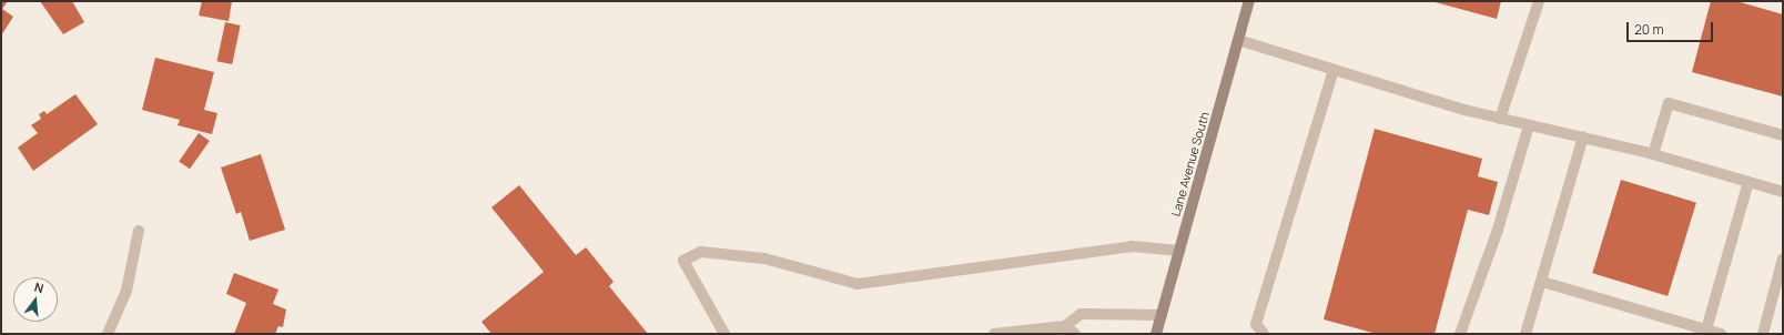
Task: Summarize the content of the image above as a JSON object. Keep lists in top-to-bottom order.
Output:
{
  "streets": {
    "main road": ["Lane Avenue South"]
  },
  "scale_bar": "20 m",
  "north": "top"
}
